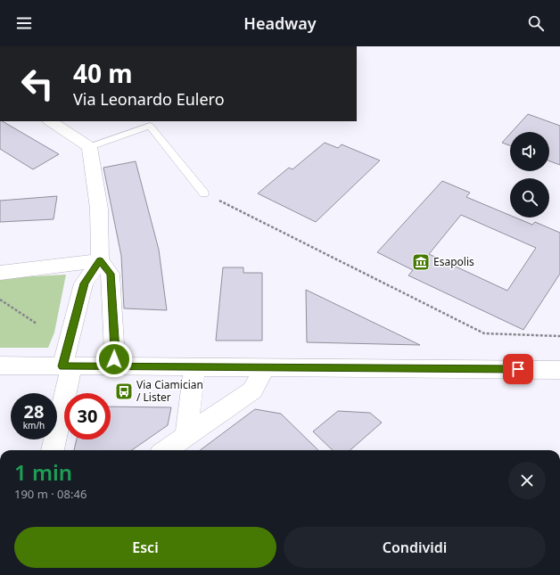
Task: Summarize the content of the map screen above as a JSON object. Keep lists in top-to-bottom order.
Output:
{
  "places": {
    "museum": ["Esapolis"],
    "bus stop": ["Via Ciamician / Lister"]
  },
  "page": {
    "header": "Headway",
    "turn": ["40 m", "Via Leonardo Eulero"],
    "speed": "28 km/h",
    "limit": "30",
    "heading": ["1 min", "190 m · 08:46"],
    "buttons": ["Esci", "Condividi"]
  }
}
